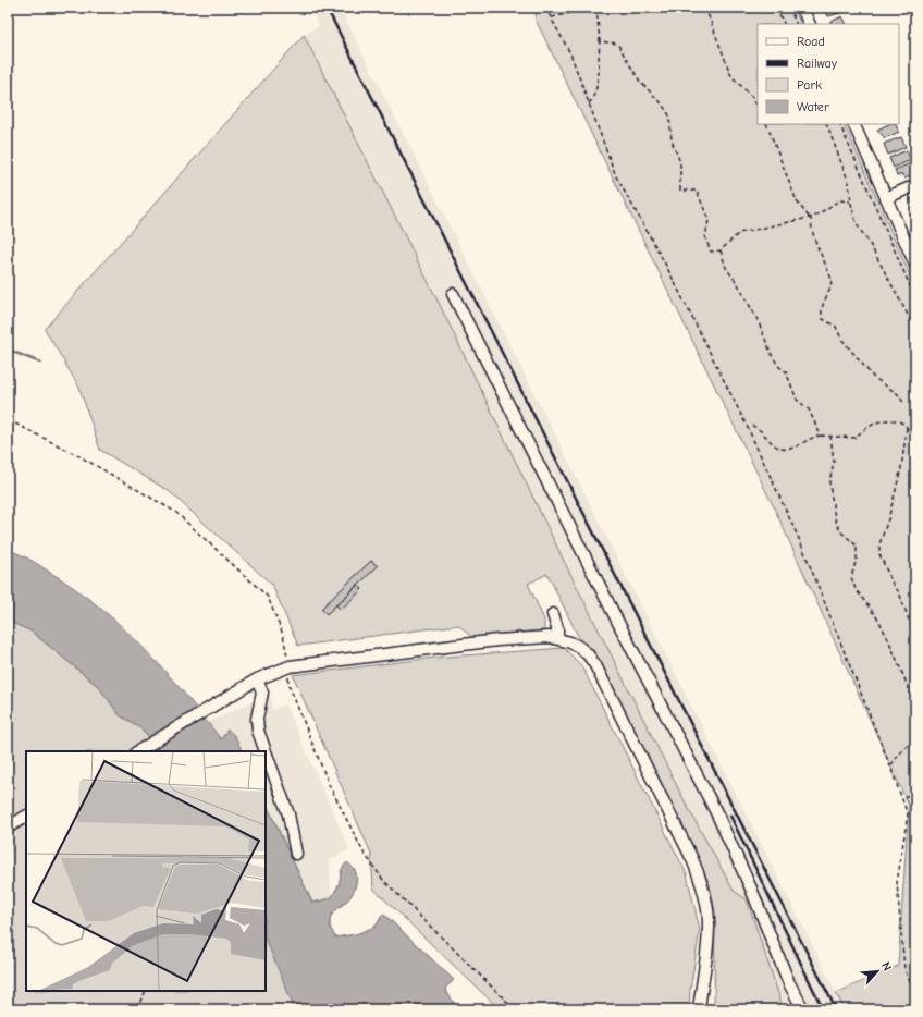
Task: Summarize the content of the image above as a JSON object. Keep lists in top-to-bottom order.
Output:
{
  "legend": [
    "Road",
    "Railway",
    "Park",
    "Water"
  ],
  "north": "top right"
}
